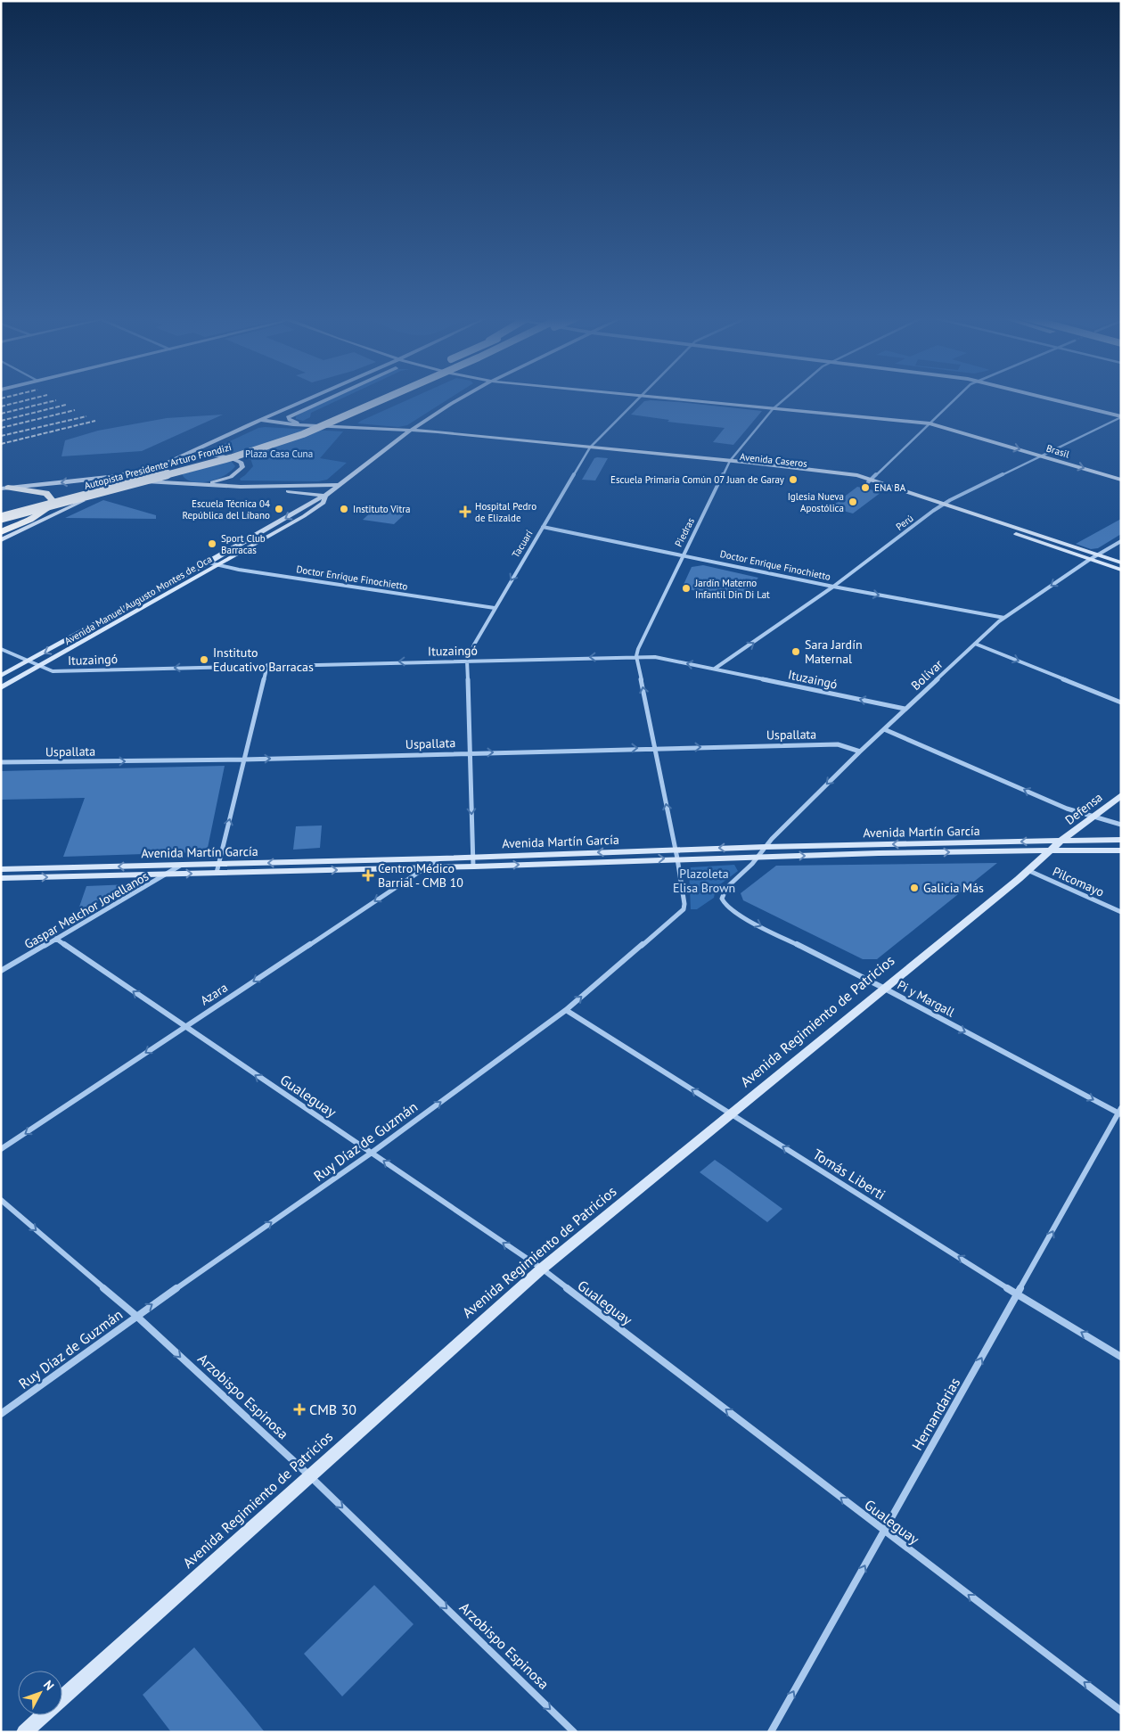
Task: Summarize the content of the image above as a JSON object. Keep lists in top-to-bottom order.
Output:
{
  "streets": {
    "highway": ["Autopista Presidente Arturo Frondizi"],
    "main road": [
      "Brasil",
      "Avenida Caseros",
      "Avenida Manuel Augusto Montes de Oca",
      "Defensa",
      "Avenida Martín García",
      "Avenida Regimiento de Patricios"
    ],
    "street": [
      "Perú",
      "Piedras",
      "Tacuarí",
      "Doctor Enrique Finochietto",
      "Ituzaingó",
      "Bolívar",
      "Uspallata",
      "Pilcomayo",
      "Gaspar Melchor Jovellanos",
      "Azara",
      "Pi y Margall",
      "Gualeguay",
      "Ruy Díaz de Guzmán",
      "Tomás Liberti",
      "Arzobispo Espinosa",
      "Hernandarias"
    ]
  },
  "crossings": [
    ["Brasil", "Perú"],
    ["Brasil", "Piedras"],
    ["Avenida Caseros", "Perú"],
    ["Avenida Caseros", "Piedras"],
    ["Avenida Caseros", "Tacuarí"],
    ["Avenida Caseros", "Avenida Manuel Augusto Montes de Oca"],
    ["Avenida Caseros", "Bolívar"],
    ["Perú", "Doctor Enrique Finochietto"],
    ["Perú", "Ituzaingó"],
    ["Piedras", "Doctor Enrique Finochietto"],
    ["Piedras", "Ituzaingó"],
    ["Tacuarí", "Doctor Enrique Finochietto"],
    ["Tacuarí", "Ituzaingó"],
    ["Tacuarí", "Uspallata"],
    ["Tacuarí", "Avenida Martín García"],
    ["Doctor Enrique Finochietto", "Avenida Manuel Augusto Montes de Oca"],
    ["Doctor Enrique Finochietto", "Bolívar"],
    ["Avenida Manuel Augusto Montes de Oca", "Ituzaingó"],
    ["Ituzaingó", "Bolívar"],
    ["Bolívar", "Uspallata"],
    ["Bolívar", "Avenida Martín García"],
    ["Defensa", "Avenida Martín García"],
    ["Defensa", "Avenida Regimiento de Patricios"],
    ["Avenida Martín García", "Gaspar Melchor Jovellanos"],
    ["Avenida Martín García", "Azara"],
    ["Avenida Martín García", "Pi y Margall"],
    ["Avenida Martín García", "Avenida Regimiento de Patricios"],
    ["Avenida Martín García", "Ruy Díaz de Guzmán"],
    ["Pilcomayo", "Avenida Regimiento de Patricios"],
    ["Gaspar Melchor Jovellanos", "Gualeguay"],
    ["Azara", "Gualeguay"],
    ["Pi y Margall", "Avenida Regimiento de Patricios"],
    ["Pi y Margall", "Hernandarias"],
    ["Avenida Regimiento de Patricios", "Gualeguay"],
    ["Avenida Regimiento de Patricios", "Tomás Liberti"],
    ["Avenida Regimiento de Patricios", "Arzobispo Espinosa"],
    ["Gualeguay", "Ruy Díaz de Guzmán"],
    ["Gualeguay", "Hernandarias"],
    ["Ruy Díaz de Guzmán", "Tomás Liberti"],
    ["Ruy Díaz de Guzmán", "Arzobispo Espinosa"],
    ["Tomás Liberti", "Hernandarias"]
  ],
  "one_way": [
    "Tacuarí",
    "Ituzaingó",
    "Bolívar",
    "Uspallata",
    "Azara",
    "Pi y Margall",
    "Gualeguay",
    "Ruy Díaz de Guzmán",
    "Tomás Liberti",
    "Arzobispo Espinosa",
    "Hernandarias"
  ],
  "parks": ["Plaza Casa Cuna", "Plazoleta Elisa Brown"],
  "places": {
    "other": [
      "Escuela Primaria Común 07 Juan de Garay",
      "ENA BA",
      "Iglesia Nueva Apostólica",
      "Escuela Técnica 04 República del Líbano",
      "Instituto Vitra",
      "Sport Club Barracas",
      "Jardín Materno Infantil Din Di Lat",
      "Sara Jardín Maternal",
      "Instituto Educativo Barracas",
      "Galicia Más"
    ],
    "health": ["Hospital Pedro de Elizalde", "Centro Médico Barrial - CMB 10", "CMB 30"]
  },
  "north": "top right"
}
